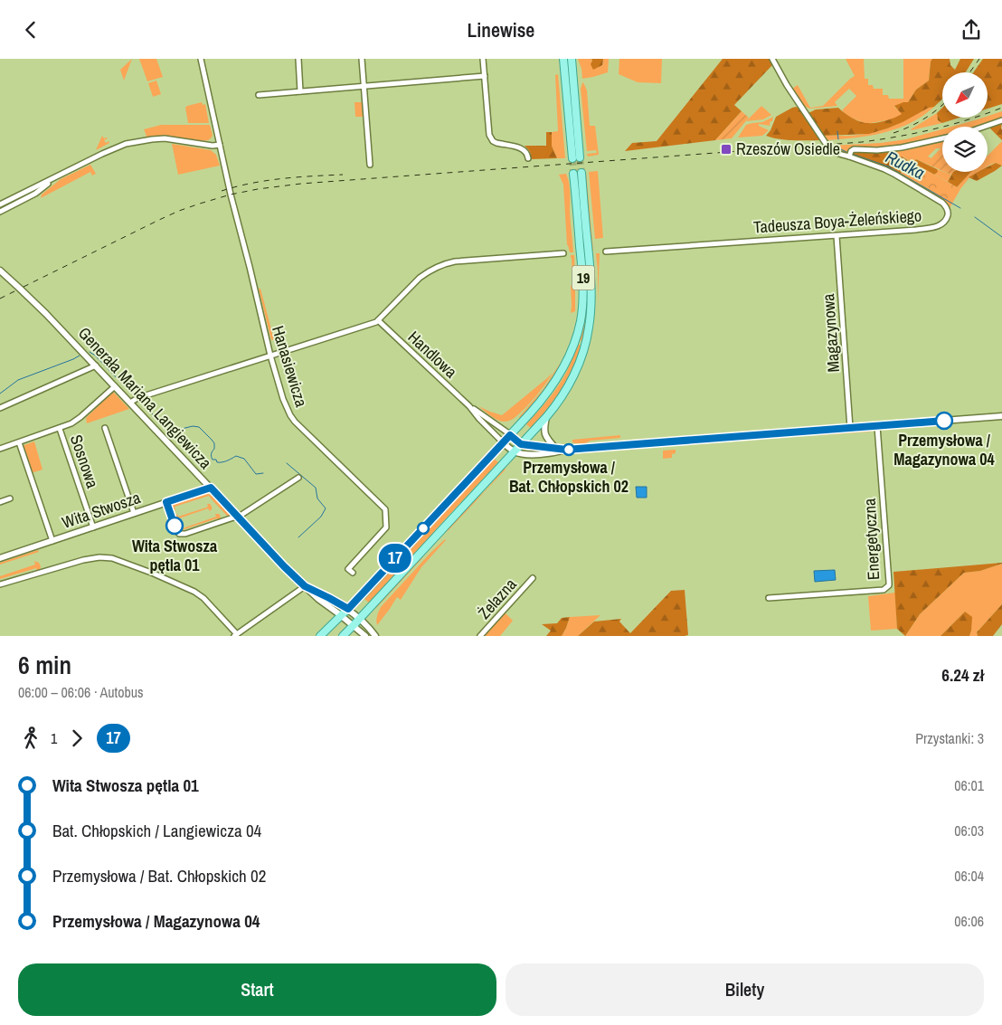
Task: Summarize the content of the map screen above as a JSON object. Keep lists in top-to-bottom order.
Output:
{
  "streets": {
    "main road": ["19"],
    "street": [
      "Tadeusza Boya-Żeleńskiego",
      "Magazynowa",
      "Handlowa",
      "Hanasiewicza",
      "Generała Mariana Langiewicza",
      "Sosnowa",
      "Wita Stwosza",
      "Energetyczna",
      "Żelazna"
    ]
  },
  "crossings": [
    ["Tadeusza Boya-Żeleńskiego", "Magazynowa"],
    ["19", "Handlowa"],
    ["19", "Generała Mariana Langiewicza"],
    ["Generała Mariana Langiewicza", "Wita Stwosza"],
    ["Sosnowa", "Wita Stwosza"]
  ],
  "water": ["Rudka"],
  "places": {
    "transit": ["Rzeszów Osiedle"],
    "other": ["Przemysłowa / Magazynowa 04", "Przemysłowa / Bat. Chłopskich 02", "Wita Stwosza pętla 01"]
  },
  "lines": ["bus line 17"],
  "north": "bottom left",
  "page": {
    "header": "Linewise",
    "on_map": "17",
    "heading": ["6 min", "06:00 – 06:06 · Autobus", "6.24 zł"],
    "legs": ["1", "17", "Przystanki: 3"],
    "list": [
      {
        "name": "Wita Stwosza pętla 01",
        "value": "06:01"
      },
      {
        "name": "Bat. Chłopskich / Langiewicza 04",
        "value": "06:03"
      },
      {
        "name": "Przemysłowa / Bat. Chłopskich 02",
        "value": "06:04"
      },
      {
        "name": "Przemysłowa / Magazynowa 04",
        "value": "06:06"
      }
    ],
    "buttons": ["Start", "Bilety"]
  }
}
